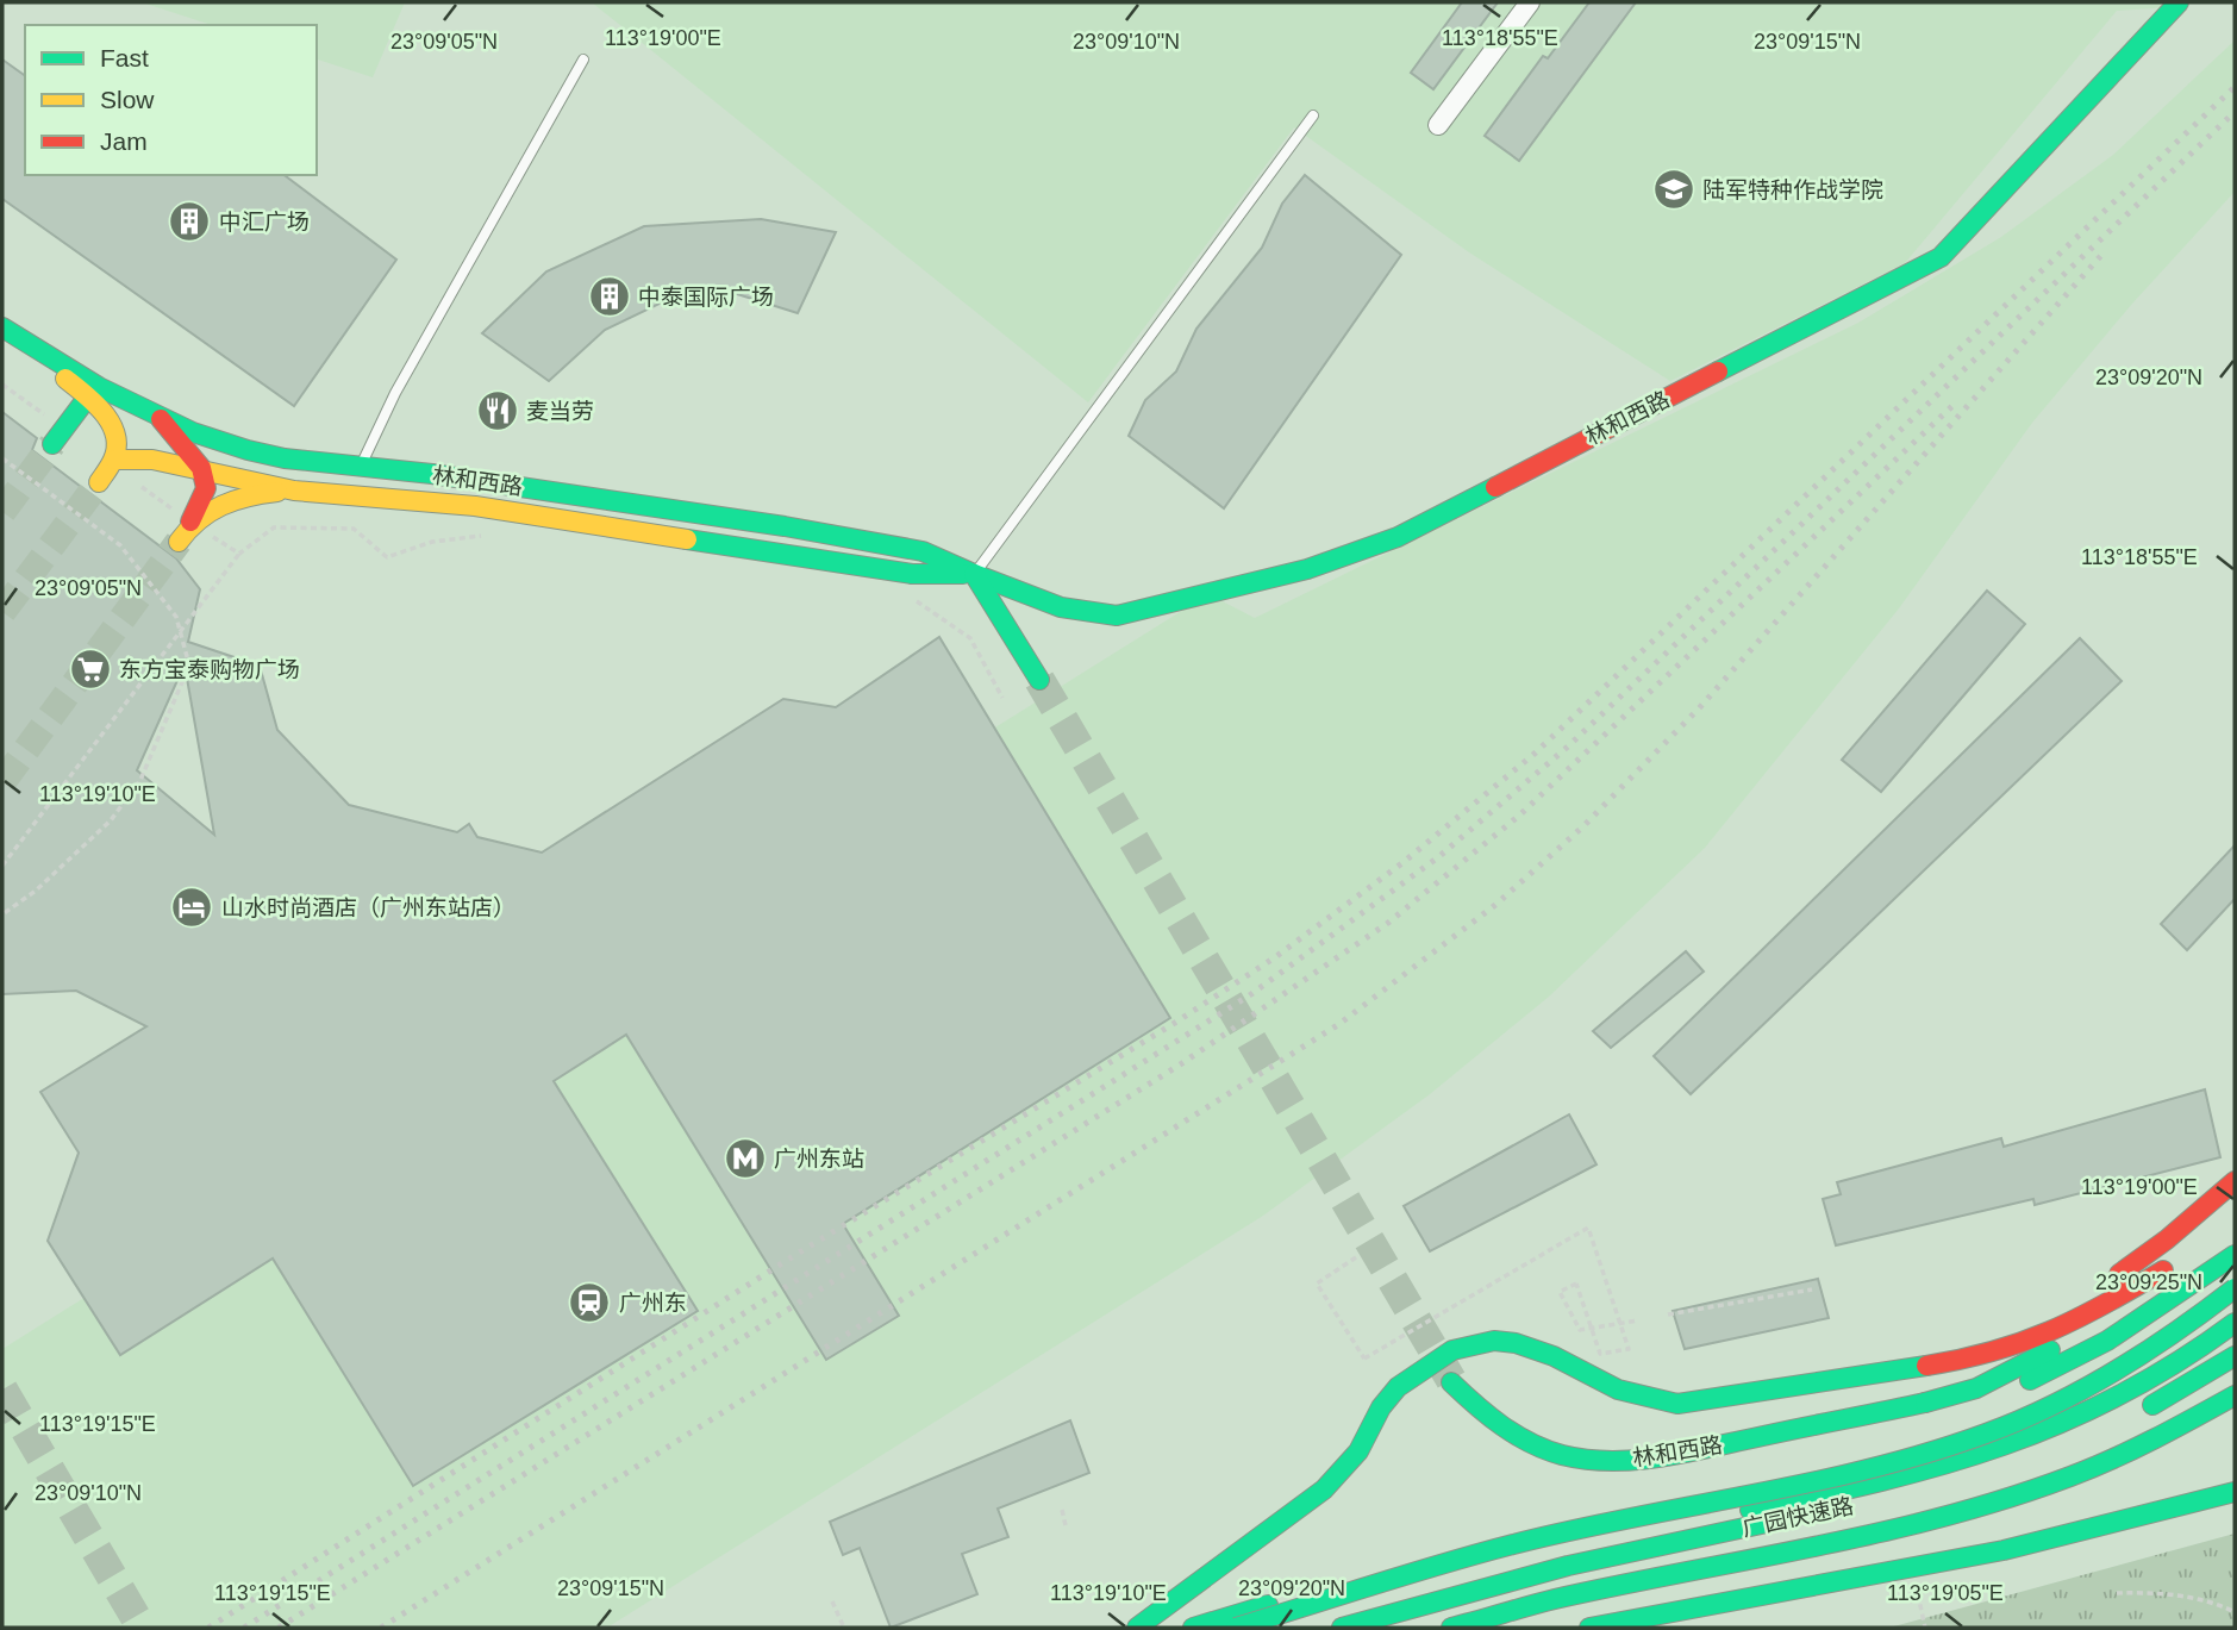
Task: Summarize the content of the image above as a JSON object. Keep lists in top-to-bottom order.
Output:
{
  "streets": {
    "main road": ["林和西路", "广园快速路"]
  },
  "places": {
    "school or university": ["陆军特种作战学院"],
    "building": ["中汇广场", "中泰国际广场"],
    "restaurant": ["麦当劳"],
    "supermarket": ["东方宝泰购物广场"],
    "hotel": ["山水时尚酒店（广州东站店）"],
    "metro station": ["广州东站"],
    "station": ["广州东"]
  },
  "legend": ["Fast", "Slow", "Jam"],
  "coordinates": [
    "113°19'00\"E",
    "113°18'55\"E",
    "23°09'05\"N",
    "23°09'10\"N",
    "23°09'15\"N",
    "23°09'20\"N",
    "113°19'10\"E",
    "23°09'25\"N",
    "113°19'15\"E",
    "113°19'05\"E"
  ]
}
